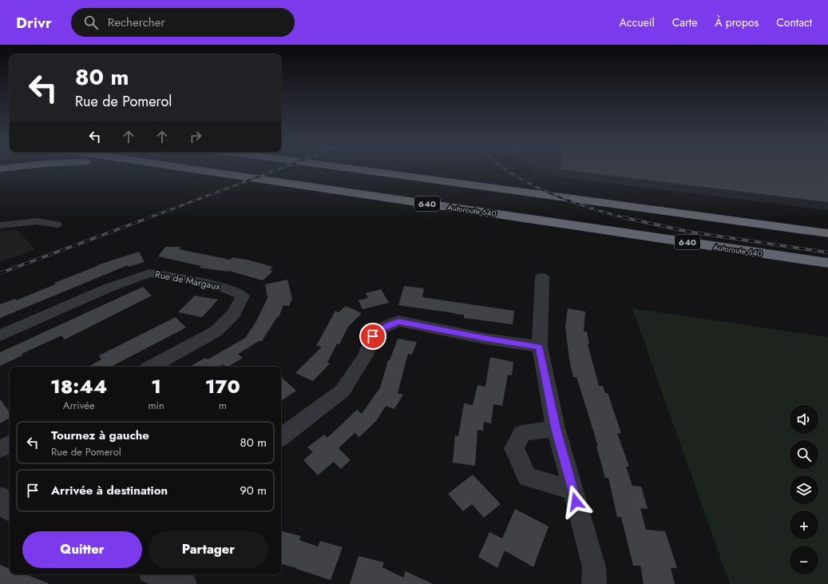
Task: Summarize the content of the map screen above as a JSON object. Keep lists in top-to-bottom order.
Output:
{
  "streets": {
    "highway": ["640", "Autoroute 640"],
    "street": ["Rue de Margaux"]
  },
  "page": {
    "header": "Drivr",
    "search": "Rechercher",
    "nav": [
      "Accueil",
      "Carte",
      "À propos",
      "Contact"
    ],
    "turn": ["80 m", "Rue de Pomerol"],
    "eta": [
      "18:44",
      "Arrivée",
      "1",
      "min",
      "170",
      "m"
    ],
    "map_buttons": ["+", "−"],
    "list": [
      {
        "name": "Tournez à gauche",
        "note": "Rue de Pomerol",
        "value": "80 m"
      },
      {
        "name": "Arrivée à destination",
        "value": "90 m"
      }
    ],
    "buttons": ["Quitter", "Partager"]
  }
}
